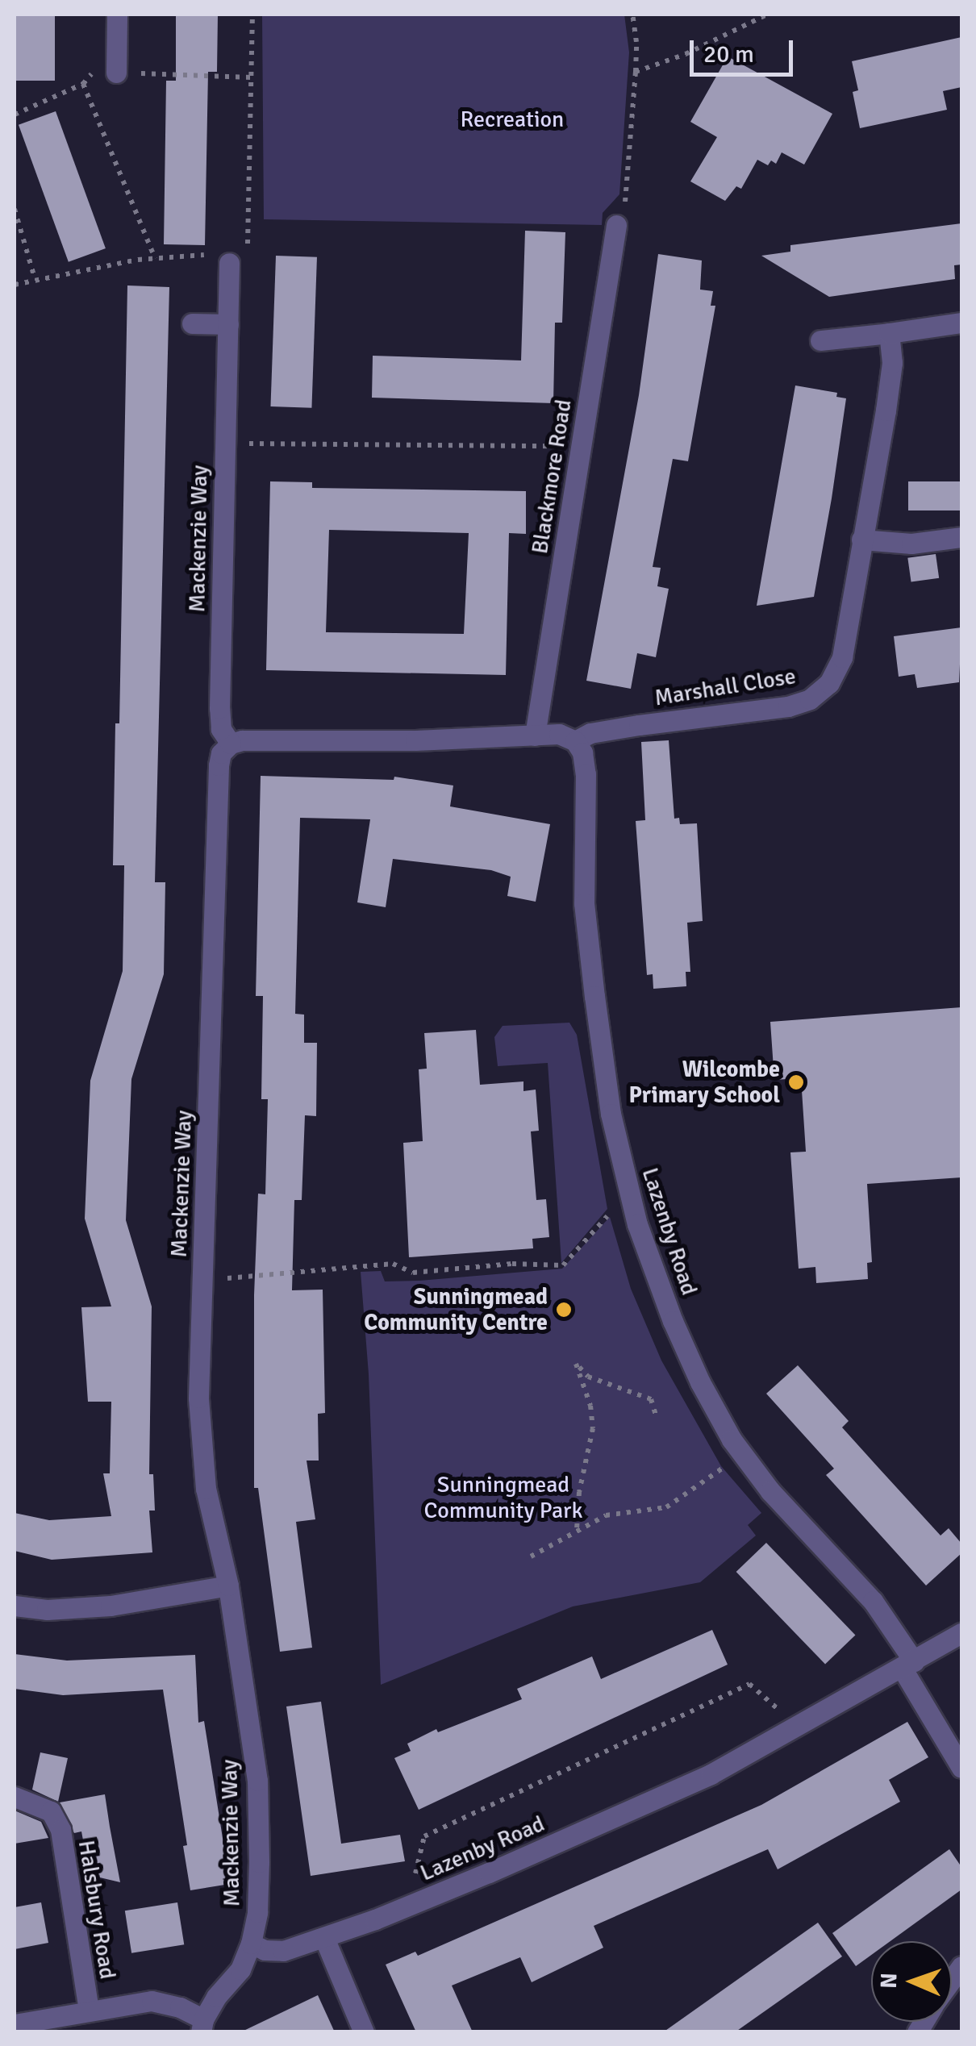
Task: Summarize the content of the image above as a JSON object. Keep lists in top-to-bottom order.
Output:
{
  "streets": {
    "street": [
      "Blackmore Road",
      "Mackenzie Way",
      "Marshall Close",
      "Lazenby Road",
      "Halsbury Road"
    ]
  },
  "crossings": [
    ["Mackenzie Way", "Lazenby Road"],
    ["Mackenzie Way", "Halsbury Road"],
    ["Marshall Close", "Lazenby Road"]
  ],
  "parks": ["Recreation", "Sunningmead Community Park"],
  "places": ["Wilcombe Primary School", "Sunningmead Community Centre"],
  "scale_bar": "20 m",
  "north": "left"
}
